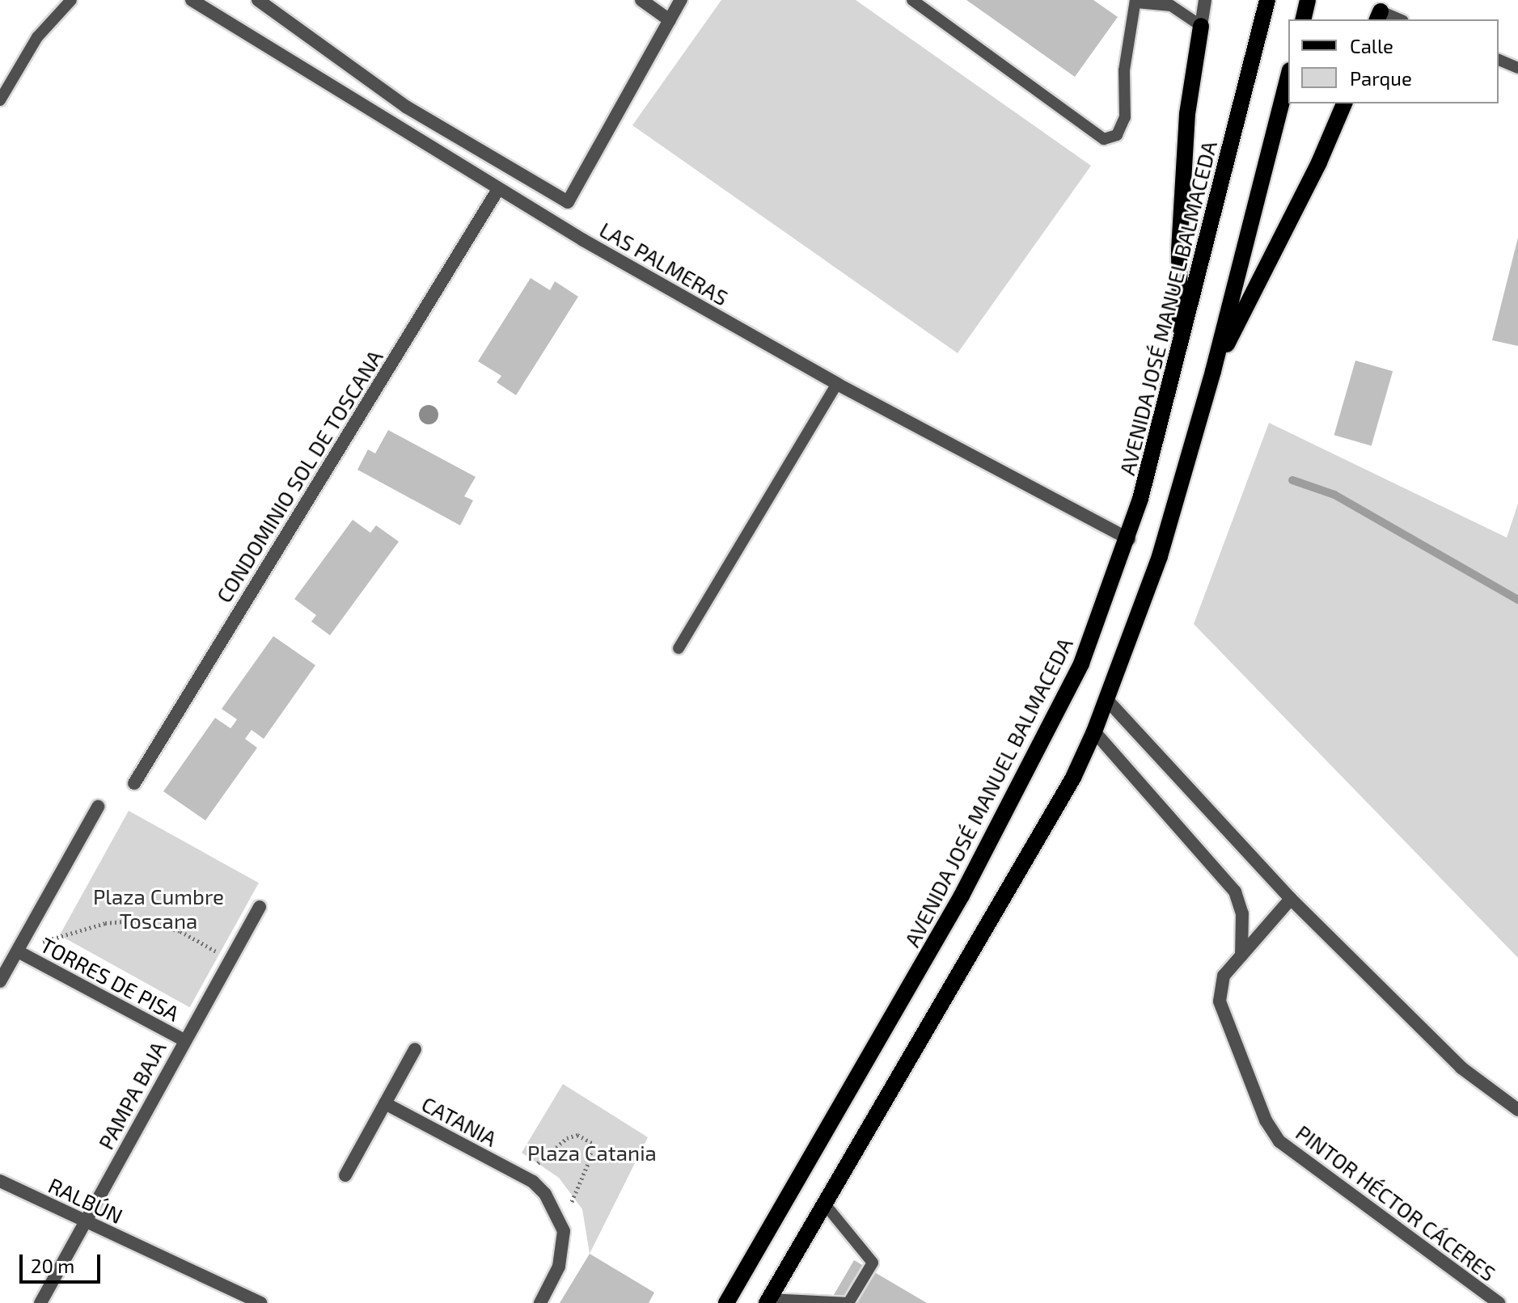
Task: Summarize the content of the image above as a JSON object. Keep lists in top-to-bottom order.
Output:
{
  "streets": {
    "main road": ["AVENIDA JOSÉ MANUEL BALMACEDA"],
    "street": [
      "LAS PALMERAS",
      "CONDOMINIO SOL DE TOSCANA",
      "TORRES DE PISA",
      "PAMPA BAJA",
      "CATANIA",
      "RALBÚN",
      "PINTOR HÉCTOR CÁCERES"
    ]
  },
  "crossings": [
    ["LAS PALMERAS", "AVENIDA JOSÉ MANUEL BALMACEDA"],
    ["LAS PALMERAS", "CONDOMINIO SOL DE TOSCANA"],
    ["TORRES DE PISA", "PAMPA BAJA"],
    ["PAMPA BAJA", "RALBÚN"]
  ],
  "parks": ["Plaza Cumbre Toscana", "Plaza Catania"],
  "legend": ["Calle", "Parque"],
  "scale_bar": "20 m"
}
